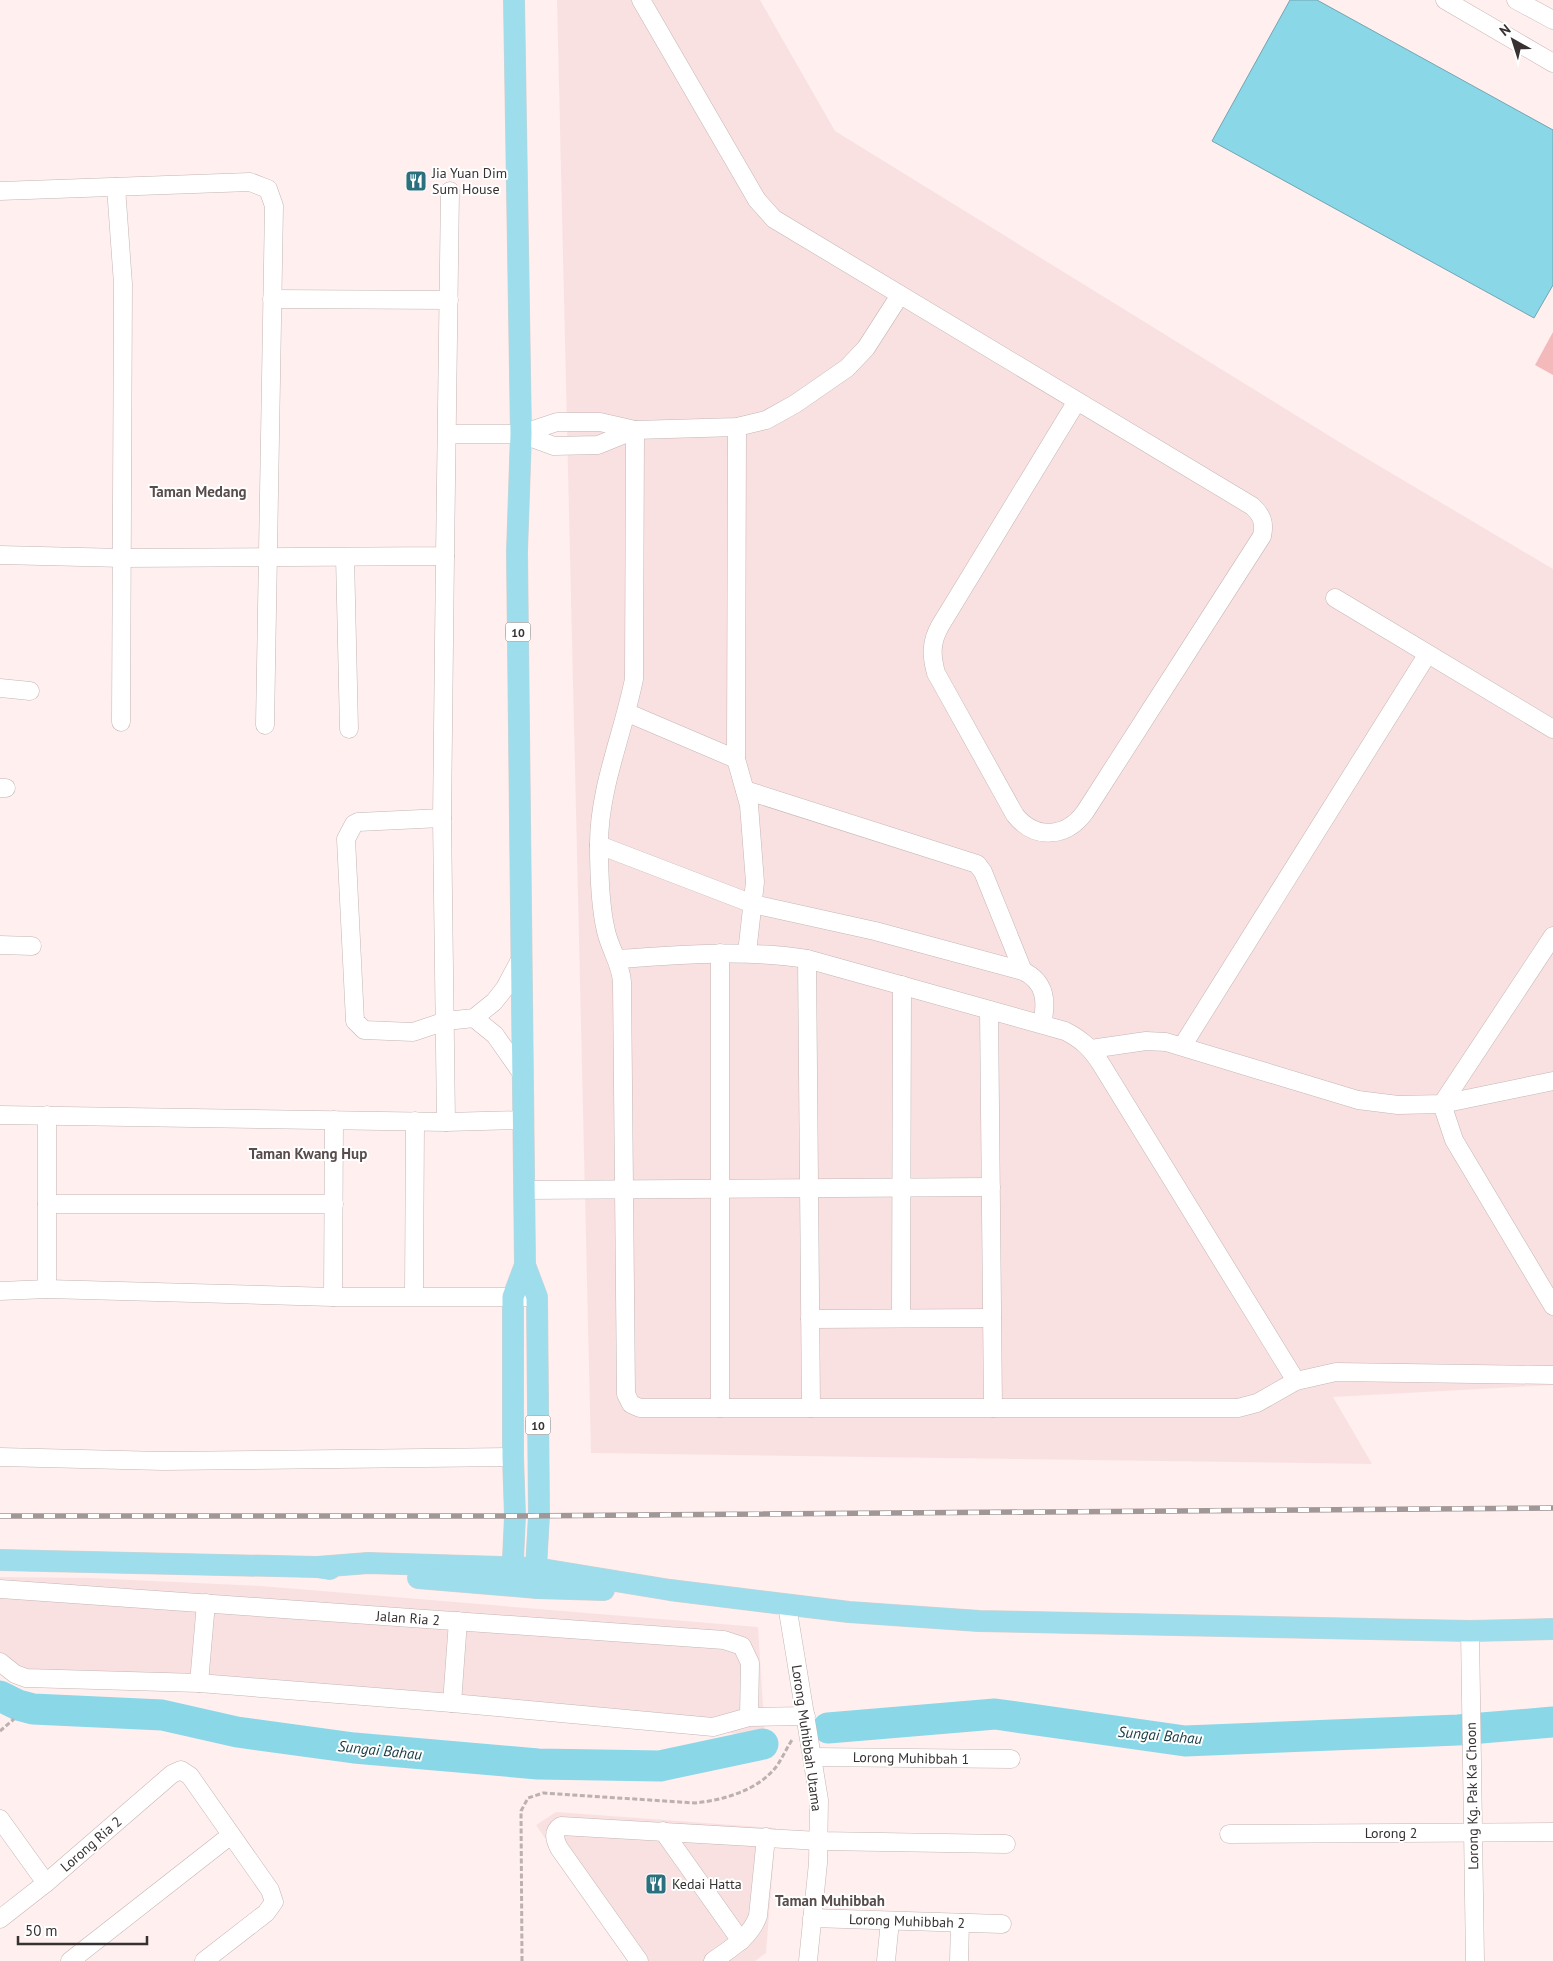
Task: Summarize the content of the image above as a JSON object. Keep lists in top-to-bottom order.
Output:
{
  "streets": {
    "main road": ["10"],
    "street": [
      "Jalan Ria 2",
      "Lorong Muhibbah Utama",
      "Lorong Muhibbah 1",
      "Lorong Kg. Pak Ka Choon",
      "Lorong 2",
      "Lorong Ria 2",
      "Lorong Muhibbah 2"
    ]
  },
  "crossings": [
    ["Lorong Muhibbah Utama", "Lorong Muhibbah 1"],
    ["Lorong Muhibbah Utama", "Lorong Muhibbah 2"],
    ["Lorong Kg. Pak Ka Choon", "Lorong 2"]
  ],
  "districts": ["Taman Medang", "Taman Kwang Hup", "Taman Muhibbah"],
  "water": ["Sungai Bahau"],
  "places": {
    "restaurant": ["Jia Yuan Dim Sum House", "Kedai Hatta"]
  },
  "scale_bar": "50 m",
  "north": "top left"
}
